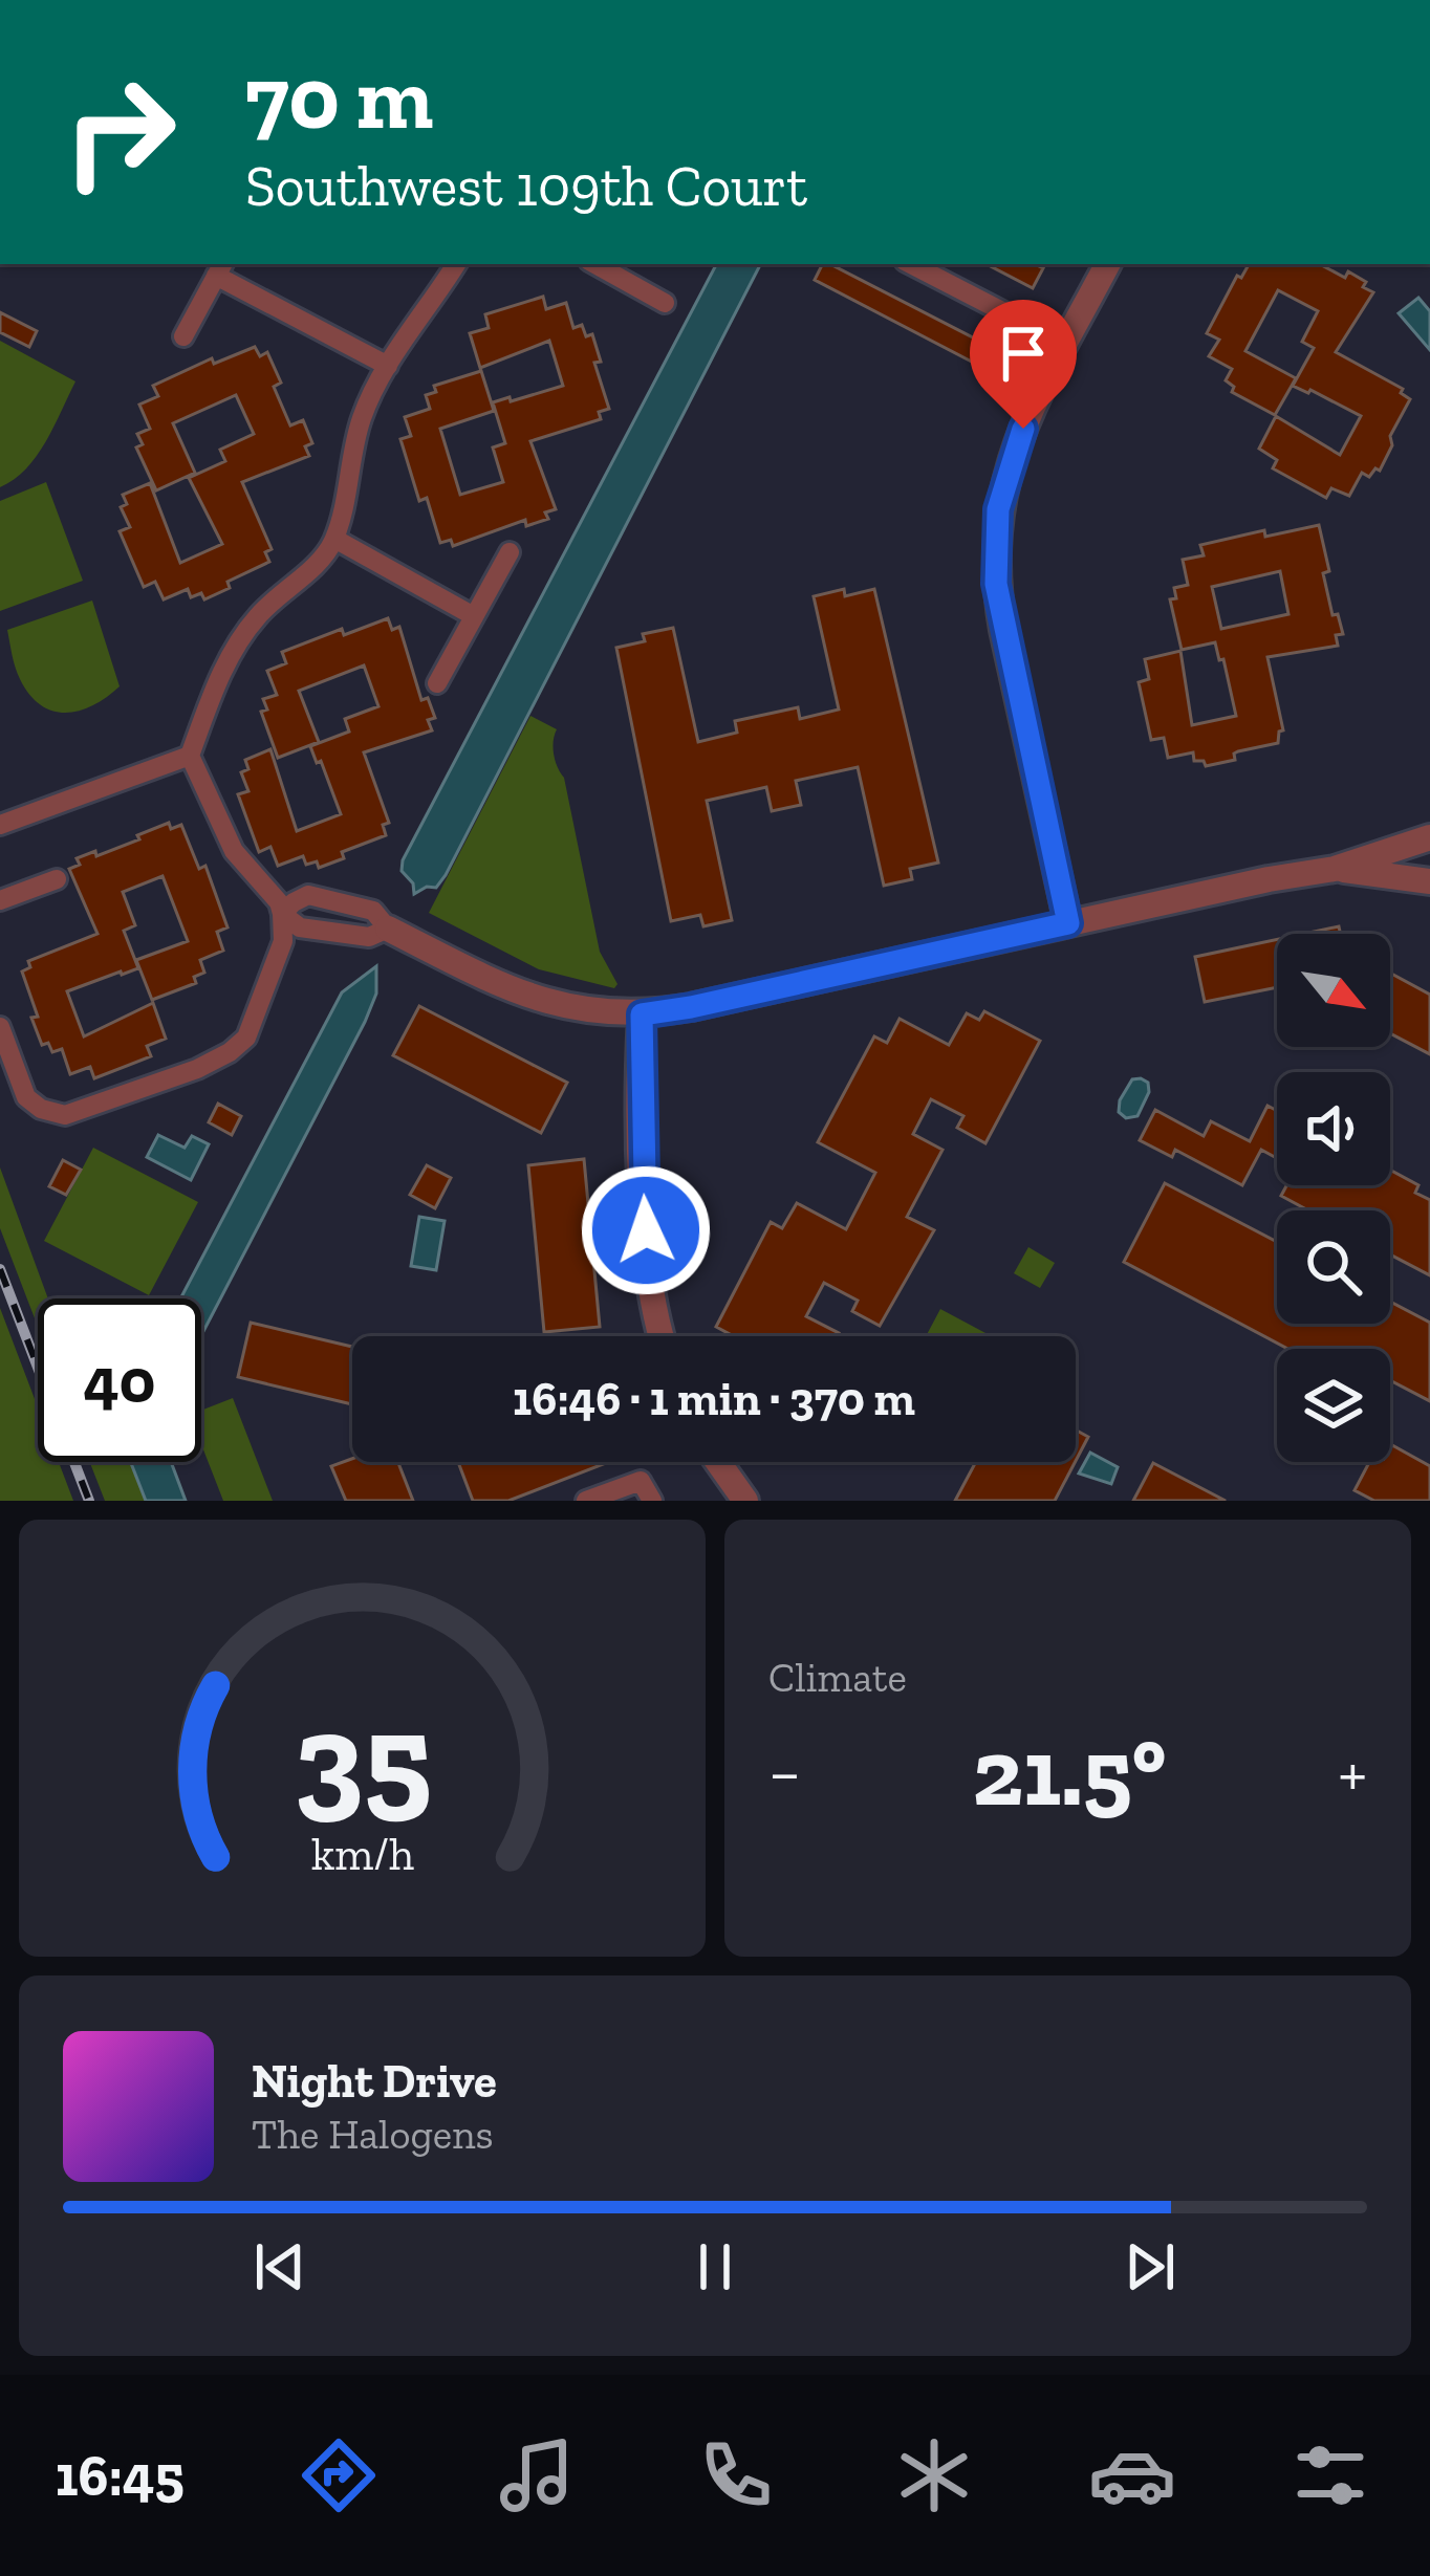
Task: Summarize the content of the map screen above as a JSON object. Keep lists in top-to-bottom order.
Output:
{
  "north": "bottom right",
  "page": {
    "turn": ["70 m", "Southwest 109th Court"],
    "limit": "40",
    "trip": "16:46 · 1 min · 370 m",
    "tile": "Climate",
    "heat": ["−", "21.5°", "+"],
    "song": ["Night Drive", "The Halogens"],
    "tabs": "16:45",
    "gauge": ["35", "km/h"]
  }
}
